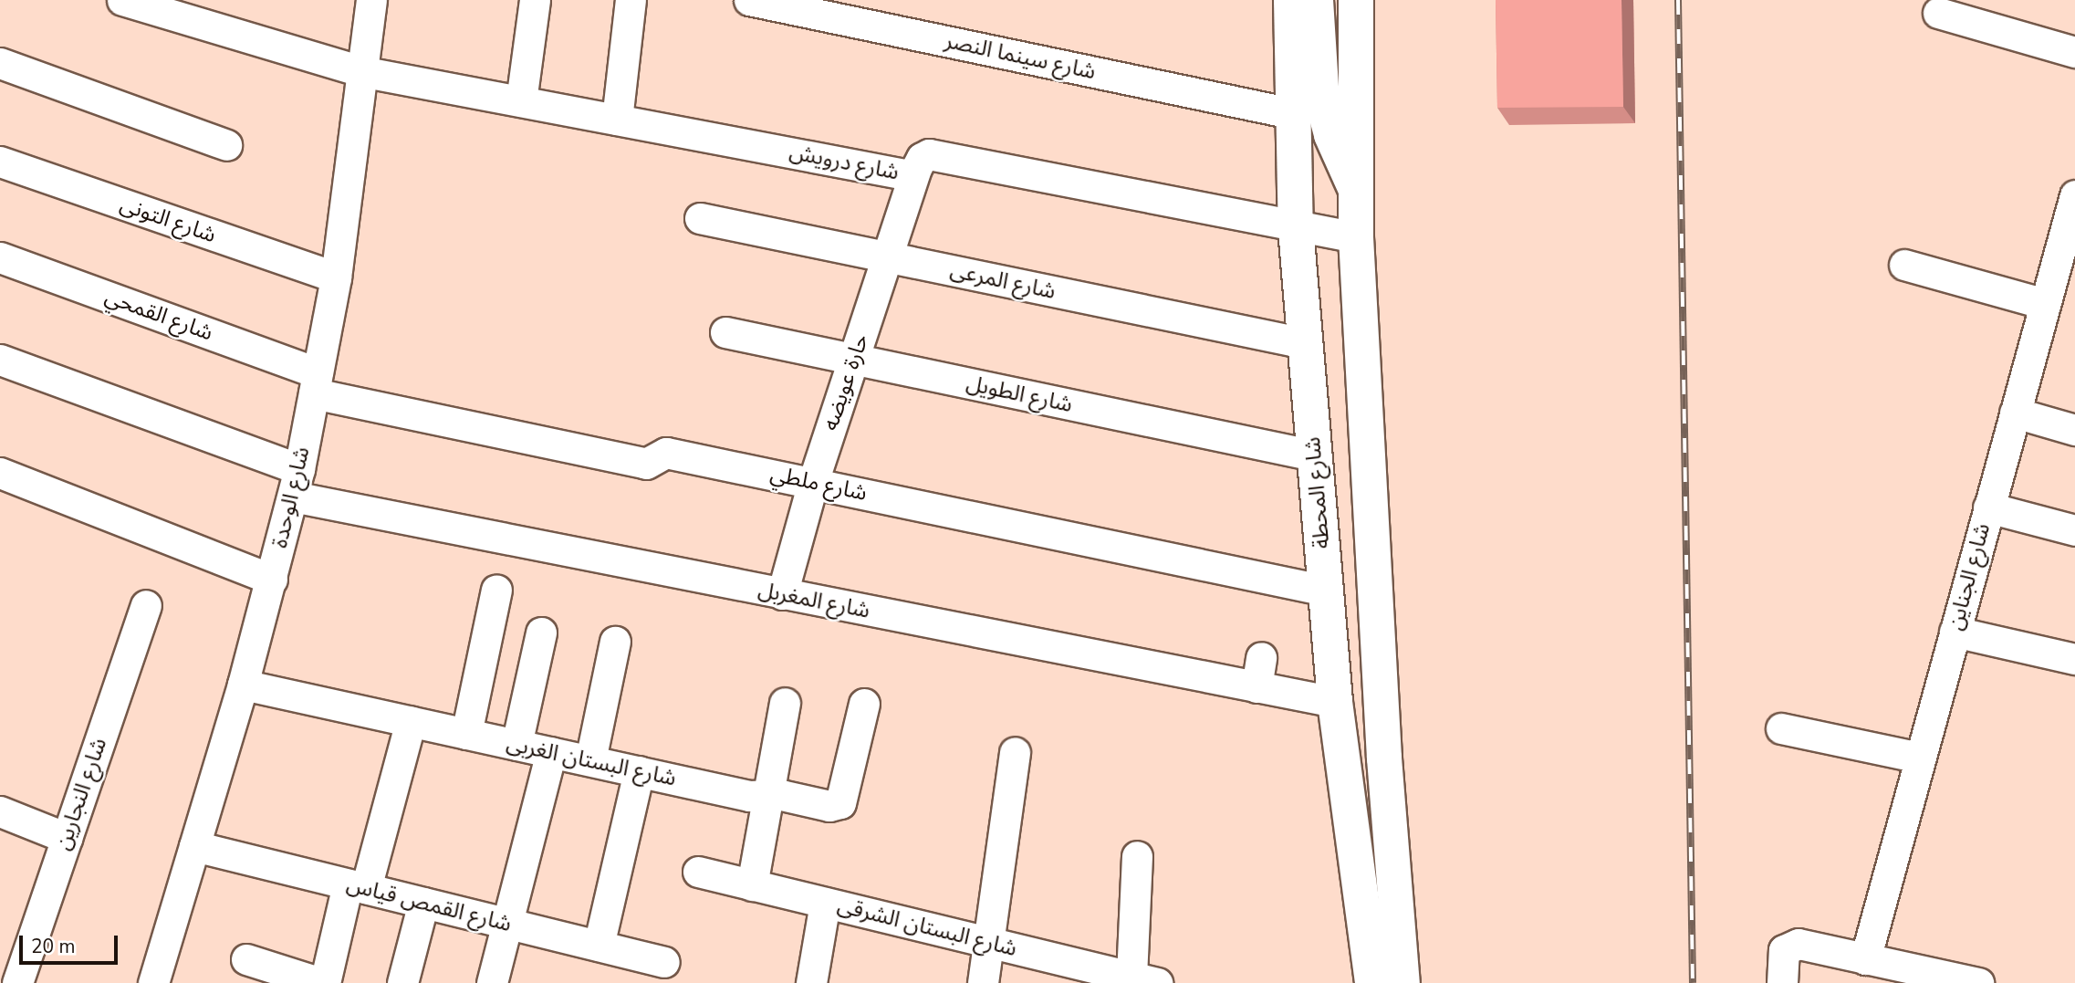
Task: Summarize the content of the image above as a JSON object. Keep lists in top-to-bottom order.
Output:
{
  "streets": {
    "street": [
      "شارع سينما النصر",
      "شارع درويش",
      "شارع التونى",
      "شارع المرعى",
      "شارع القمحي",
      "حارة عويضه",
      "شارع الطويل",
      "شارع ملطي",
      "شارع المحطة",
      "شارع الوحدة",
      "شارع الجناين",
      "شارع المغربل",
      "شارع البستان الغربى",
      "شارع النجارين",
      "شارع القمص قياس",
      "شارع البستان الشرقى"
    ]
  },
  "crossings": [
    ["شارع سينما النصر", "شارع المحطة"],
    ["شارع درويش", "حارة عويضه"],
    ["شارع درويش", "شارع المحطة"],
    ["شارع درويش", "شارع الوحدة"],
    ["شارع التونى", "شارع الوحدة"],
    ["شارع المرعى", "حارة عويضه"],
    ["شارع المرعى", "شارع المحطة"],
    ["شارع القمحي", "شارع ملطي"],
    ["شارع القمحي", "شارع الوحدة"],
    ["حارة عويضه", "شارع الطويل"],
    ["حارة عويضه", "شارع ملطي"],
    ["حارة عويضه", "شارع المغربل"],
    ["شارع الطويل", "شارع المحطة"],
    ["شارع ملطي", "شارع المحطة"],
    ["شارع ملطي", "شارع الوحدة"],
    ["شارع المحطة", "شارع المغربل"],
    ["شارع الوحدة", "شارع المغربل"],
    ["شارع الوحدة", "شارع البستان الغربى"],
    ["شارع الوحدة", "شارع القمص قياس"]
  ],
  "scale_bar": "20 m"
}
